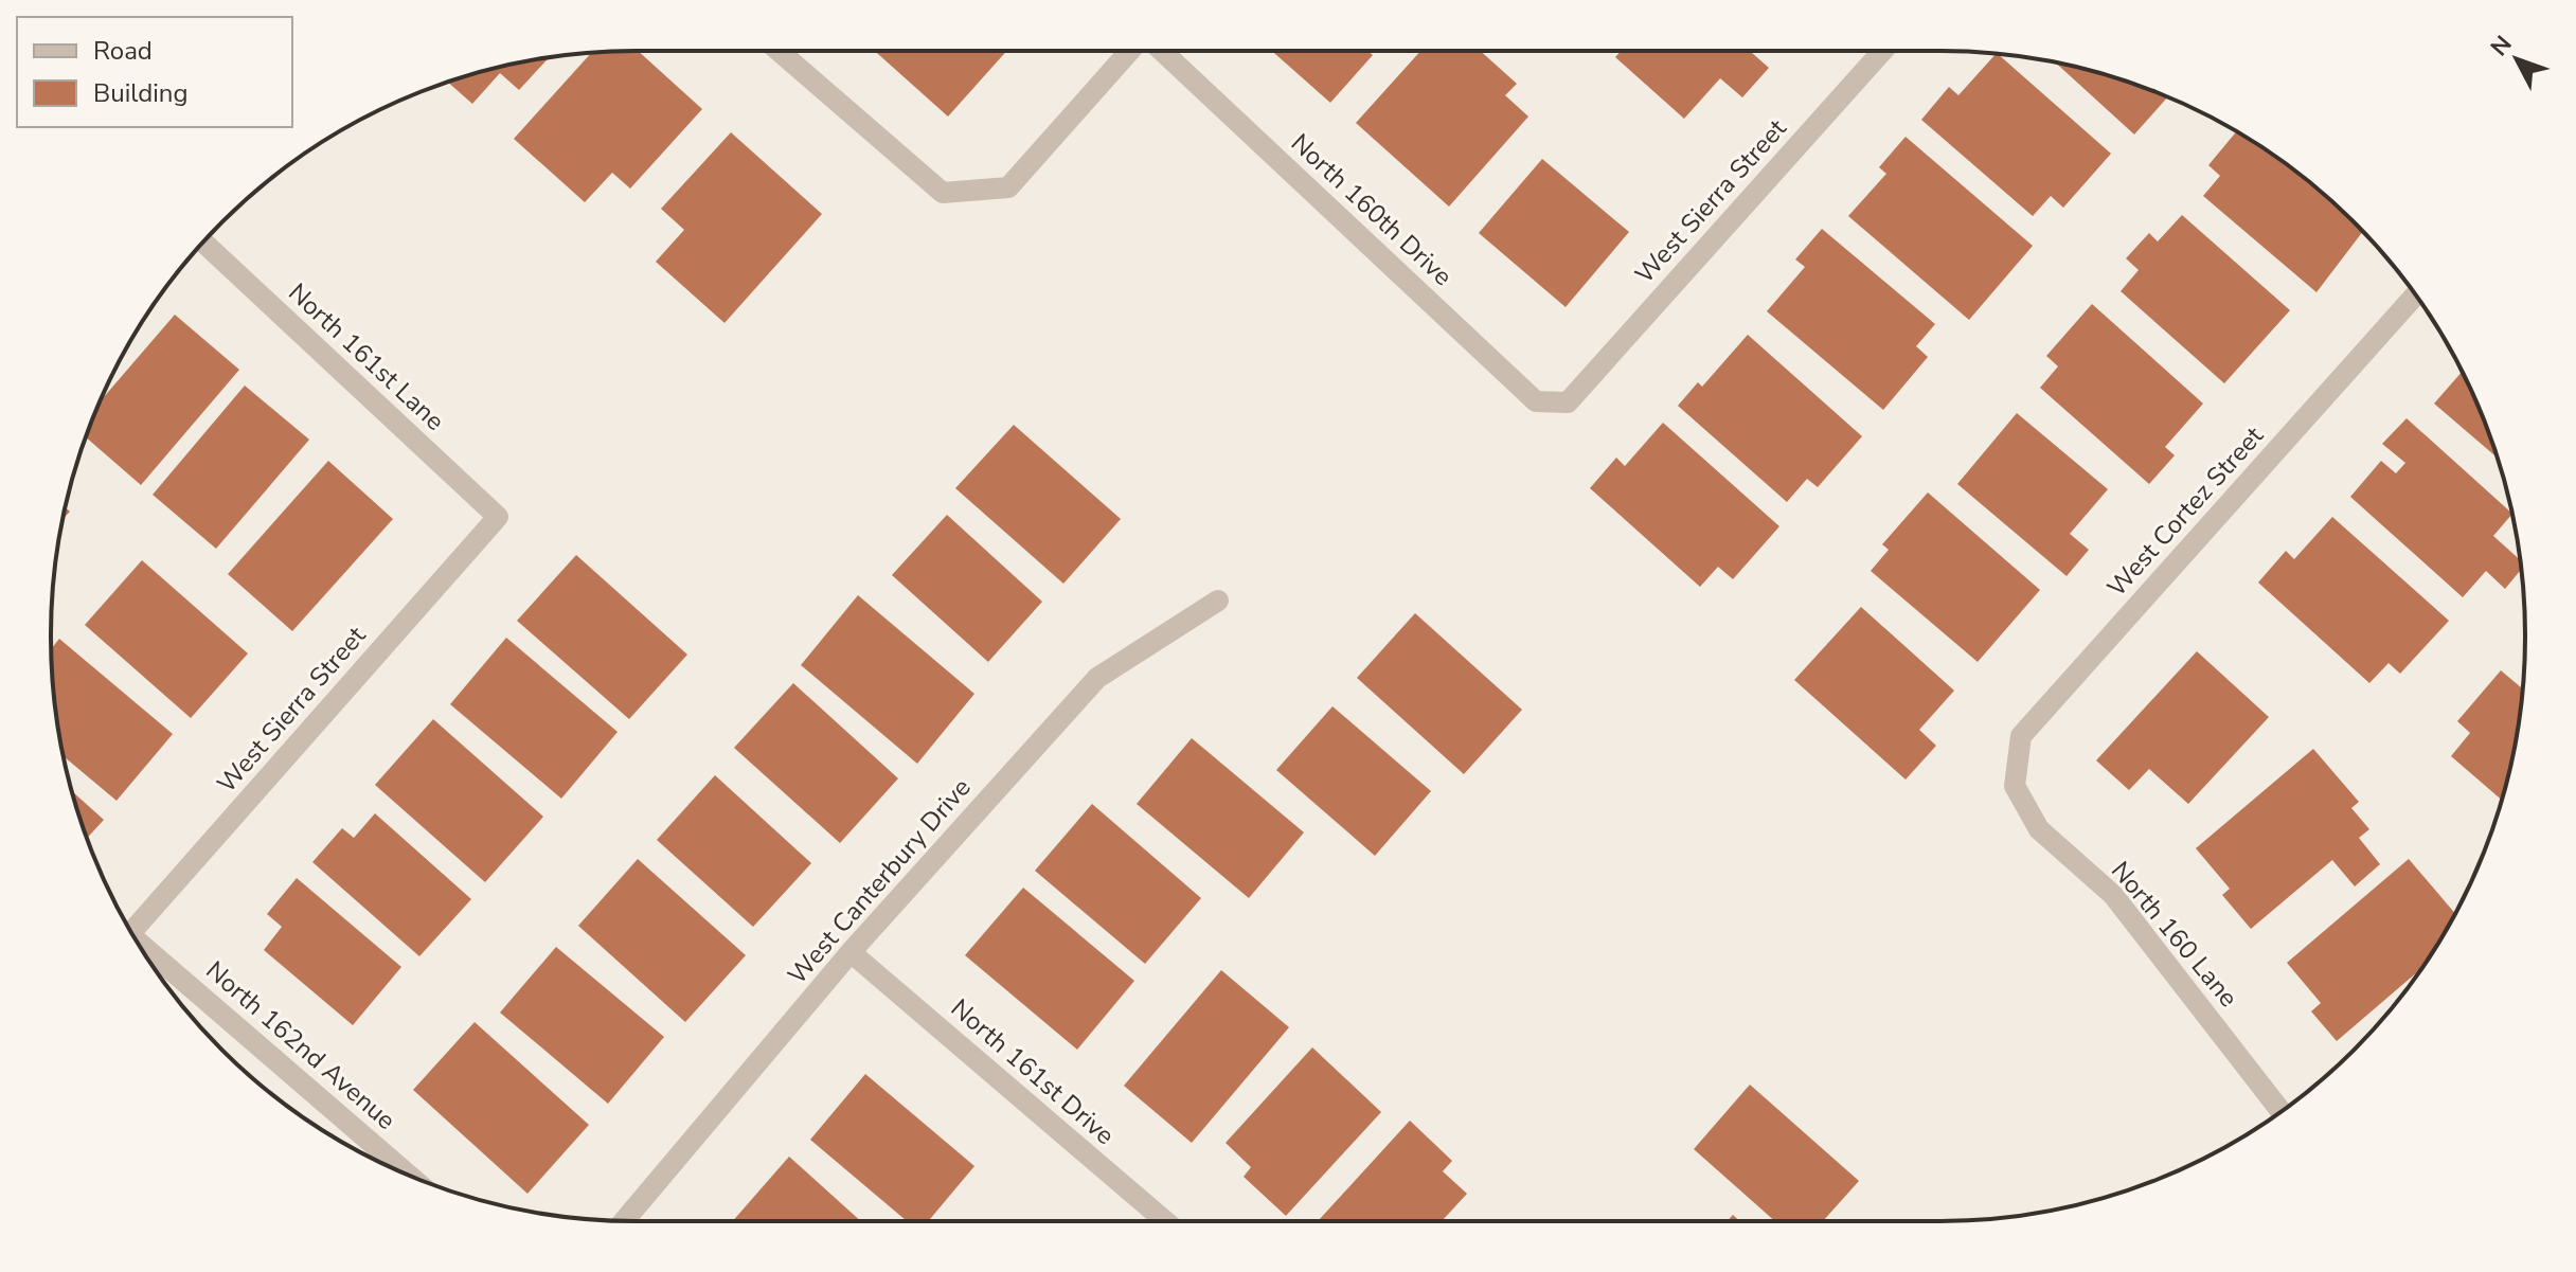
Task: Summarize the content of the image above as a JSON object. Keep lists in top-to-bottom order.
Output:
{
  "streets": {
    "street": [
      "West Sierra Street",
      "North 160th Drive",
      "North 161st Lane",
      "West Cortez Street",
      "West Canterbury Drive",
      "North 160 Lane",
      "North 162nd Avenue",
      "North 161st Drive"
    ]
  },
  "crossings": [
    ["West Sierra Street", "North 160th Drive"],
    ["West Sierra Street", "North 161st Lane"],
    ["West Cortez Street", "North 160 Lane"],
    ["West Canterbury Drive", "North 161st Drive"]
  ],
  "legend": ["Road", "Building"],
  "north": "top left"
}
